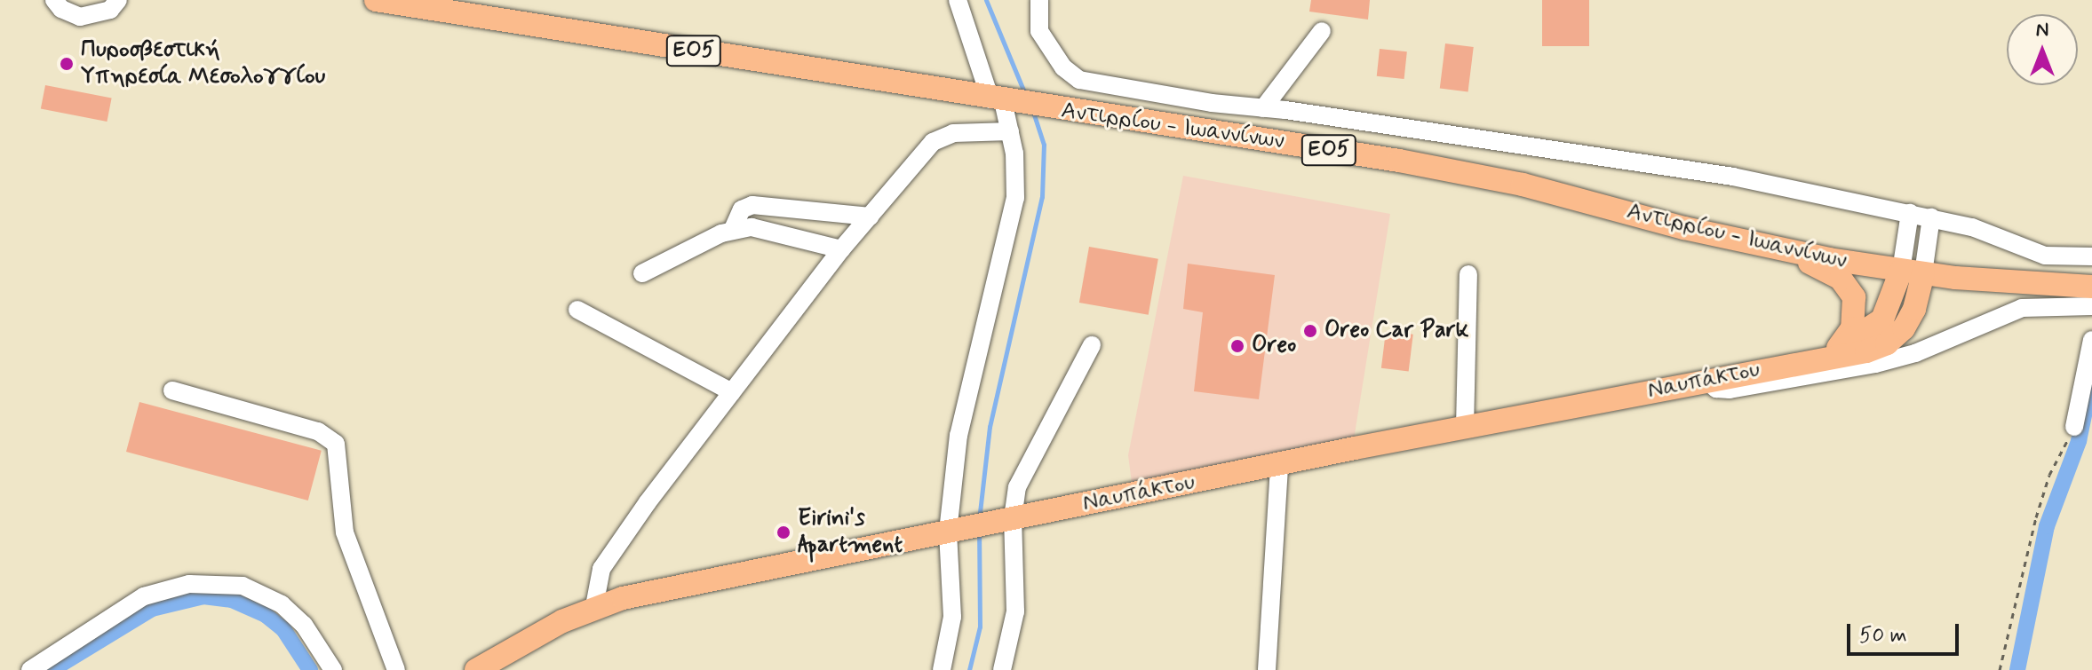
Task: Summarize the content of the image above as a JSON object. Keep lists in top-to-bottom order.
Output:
{
  "streets": {
    "main road": ["ΕΟ5", "Αντιρρίου - Ιωαννίνων", "Ναυπάκτου"]
  },
  "crossings": [
    ["Αντιρρίου - Ιωαννίνων", "Ναυπάκτου"]
  ],
  "places": [
    "Πυροσβεστική Υπηρεσία Μεσολογγίου",
    "Oreo Car Park",
    "Oreo",
    "Eirini's Apartment"
  ],
  "scale_bar": "50 m",
  "north": "top"
}
